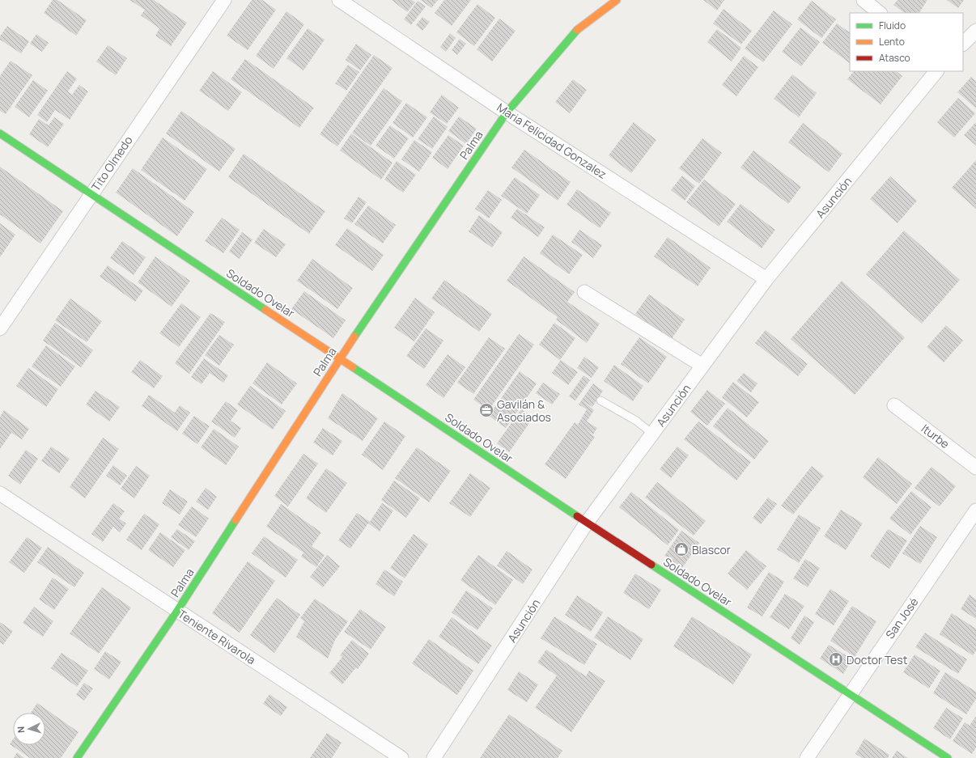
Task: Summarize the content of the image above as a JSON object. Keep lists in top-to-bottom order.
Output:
{
  "streets": {
    "main road": ["Palma", "Soldado Ovelar"],
    "street": [
      "Maria Felicidad Gonzalez",
      "Tito Olmedo",
      "Asunción",
      "Iturbe",
      "San José",
      "Teniente Rivarola"
    ]
  },
  "crossings": [
    ["Maria Felicidad Gonzalez", "Palma"],
    ["Maria Felicidad Gonzalez", "Asunción"],
    ["Palma", "Soldado Ovelar"],
    ["Palma", "Teniente Rivarola"],
    ["Tito Olmedo", "Soldado Ovelar"],
    ["Asunción", "Soldado Ovelar"],
    ["Soldado Ovelar", "San José"]
  ],
  "places": {
    "office": ["Gavilán & Asociados"],
    "shop": ["Blascor"],
    "hospital": ["Doctor Test"]
  },
  "legend": ["Fluido", "Lento", "Atasco"],
  "north": "left"
}
